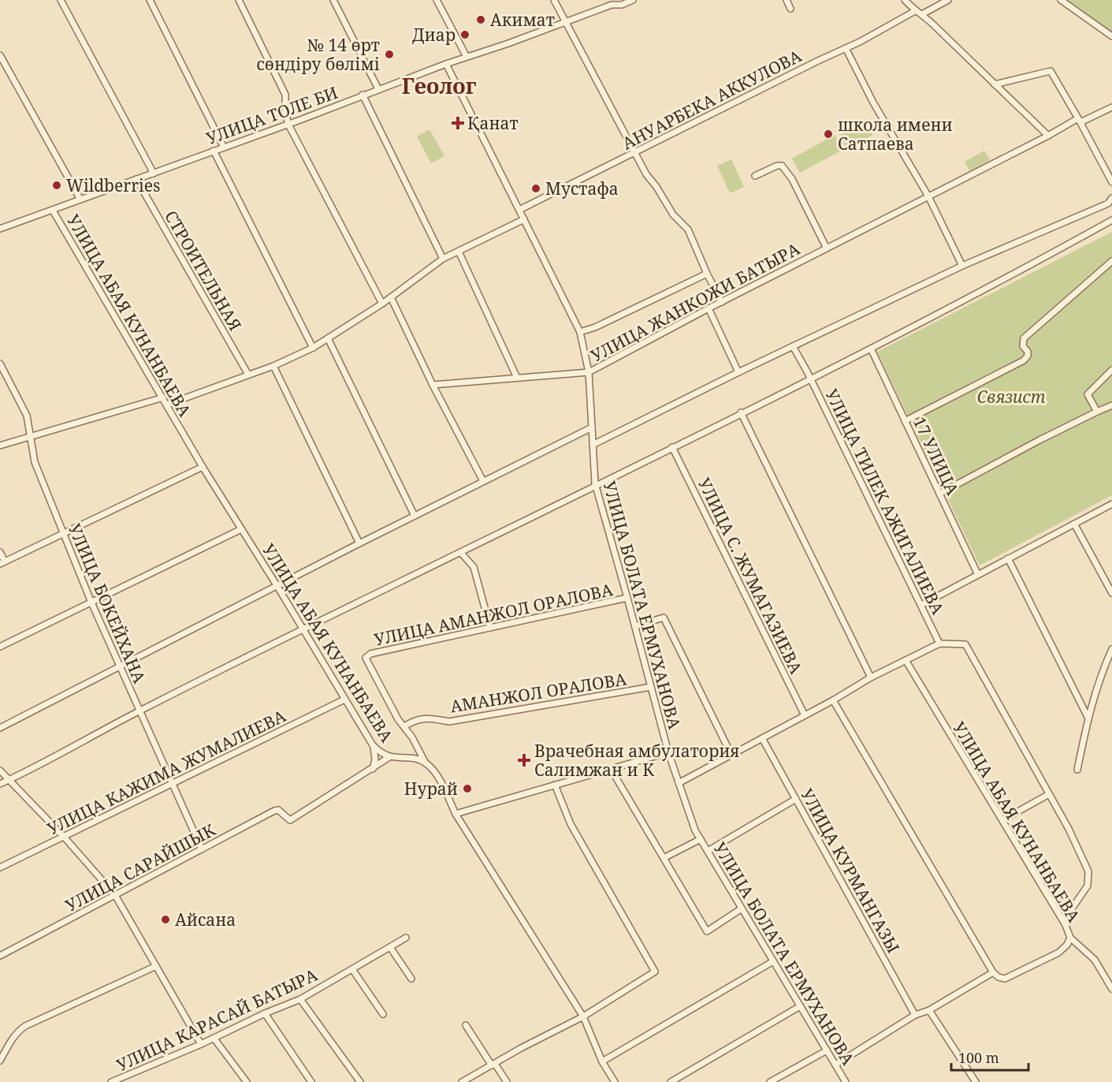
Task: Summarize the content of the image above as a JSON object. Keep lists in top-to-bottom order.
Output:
{
  "streets": {
    "street": [
      "АНУАРБЕКА АККУЛОВА",
      "УЛИЦА ТОЛЕ БИ",
      "СТРОИТЕЛЬНАЯ",
      "УЛИЦА ЖАНКОЖИ БАТЫРА",
      "УЛИЦА АБАЯ КУНАНБАЕВА",
      "17 УЛИЦА",
      "УЛИЦА ТИЛЕК АЖИГАЛИЕВА",
      "УЛИЦА С. ЖУМАГАЗИЕВА",
      "УЛИЦА БОКЕЙХАНА",
      "УЛИЦА БОЛАТА ЕРМУХАНОВА",
      "УЛИЦА АМАНЖОЛ ОРАЛОВА",
      "АМАНЖОЛ ОРАЛОВА",
      "УЛИЦА КАЖИМА ЖУМАЛИЕВА",
      "УЛИЦА САРАЙШЫК",
      "УЛИЦА КУРМАНГАЗЫ",
      "УЛИЦА КАРАСАЙ БАТЫРА"
    ]
  },
  "crossings": [
    ["АНУАРБЕКА АККУЛОВА", "УЛИЦА БОЛАТА ЕРМУХАНОВА"],
    ["УЛИЦА ТОЛЕ БИ", "СТРОИТЕЛЬНАЯ"],
    ["УЛИЦА ТОЛЕ БИ", "УЛИЦА АБАЯ КУНАНБАЕВА"],
    ["УЛИЦА ТОЛЕ БИ", "УЛИЦА БОЛАТА ЕРМУХАНОВА"],
    ["УЛИЦА ЖАНКОЖИ БАТЫРА", "УЛИЦА БОЛАТА ЕРМУХАНОВА"],
    ["УЛИЦА АБАЯ КУНАНБАЕВА", "УЛИЦА КАЖИМА ЖУМАЛИЕВА"],
    ["УЛИЦА БОКЕЙХАНА", "УЛИЦА КАЖИМА ЖУМАЛИЕВА"],
    ["УЛИЦА БОКЕЙХАНА", "УЛИЦА САРАЙШЫК"],
    ["УЛИЦА БОЛАТА ЕРМУХАНОВА", "УЛИЦА АМАНЖОЛ ОРАЛОВА"],
    ["УЛИЦА БОЛАТА ЕРМУХАНОВА", "АМАНЖОЛ ОРАЛОВА"],
    ["УЛИЦА АМАНЖОЛ ОРАЛОВА", "АМАНЖОЛ ОРАЛОВА"]
  ],
  "districts": ["Геолог"],
  "parks": ["Связист"],
  "places": {
    "other": [
      "Акимат",
      "Диар",
      "№ 14 өрт сөндіру бөлімі",
      "школа имени Сатпаева",
      "Wildberries",
      "Мустафа",
      "Нурай",
      "Айсана"
    ],
    "health": ["Қанат", "Врачебная амбулатория Салимжан и К"]
  },
  "scale_bar": "100 m"
}
